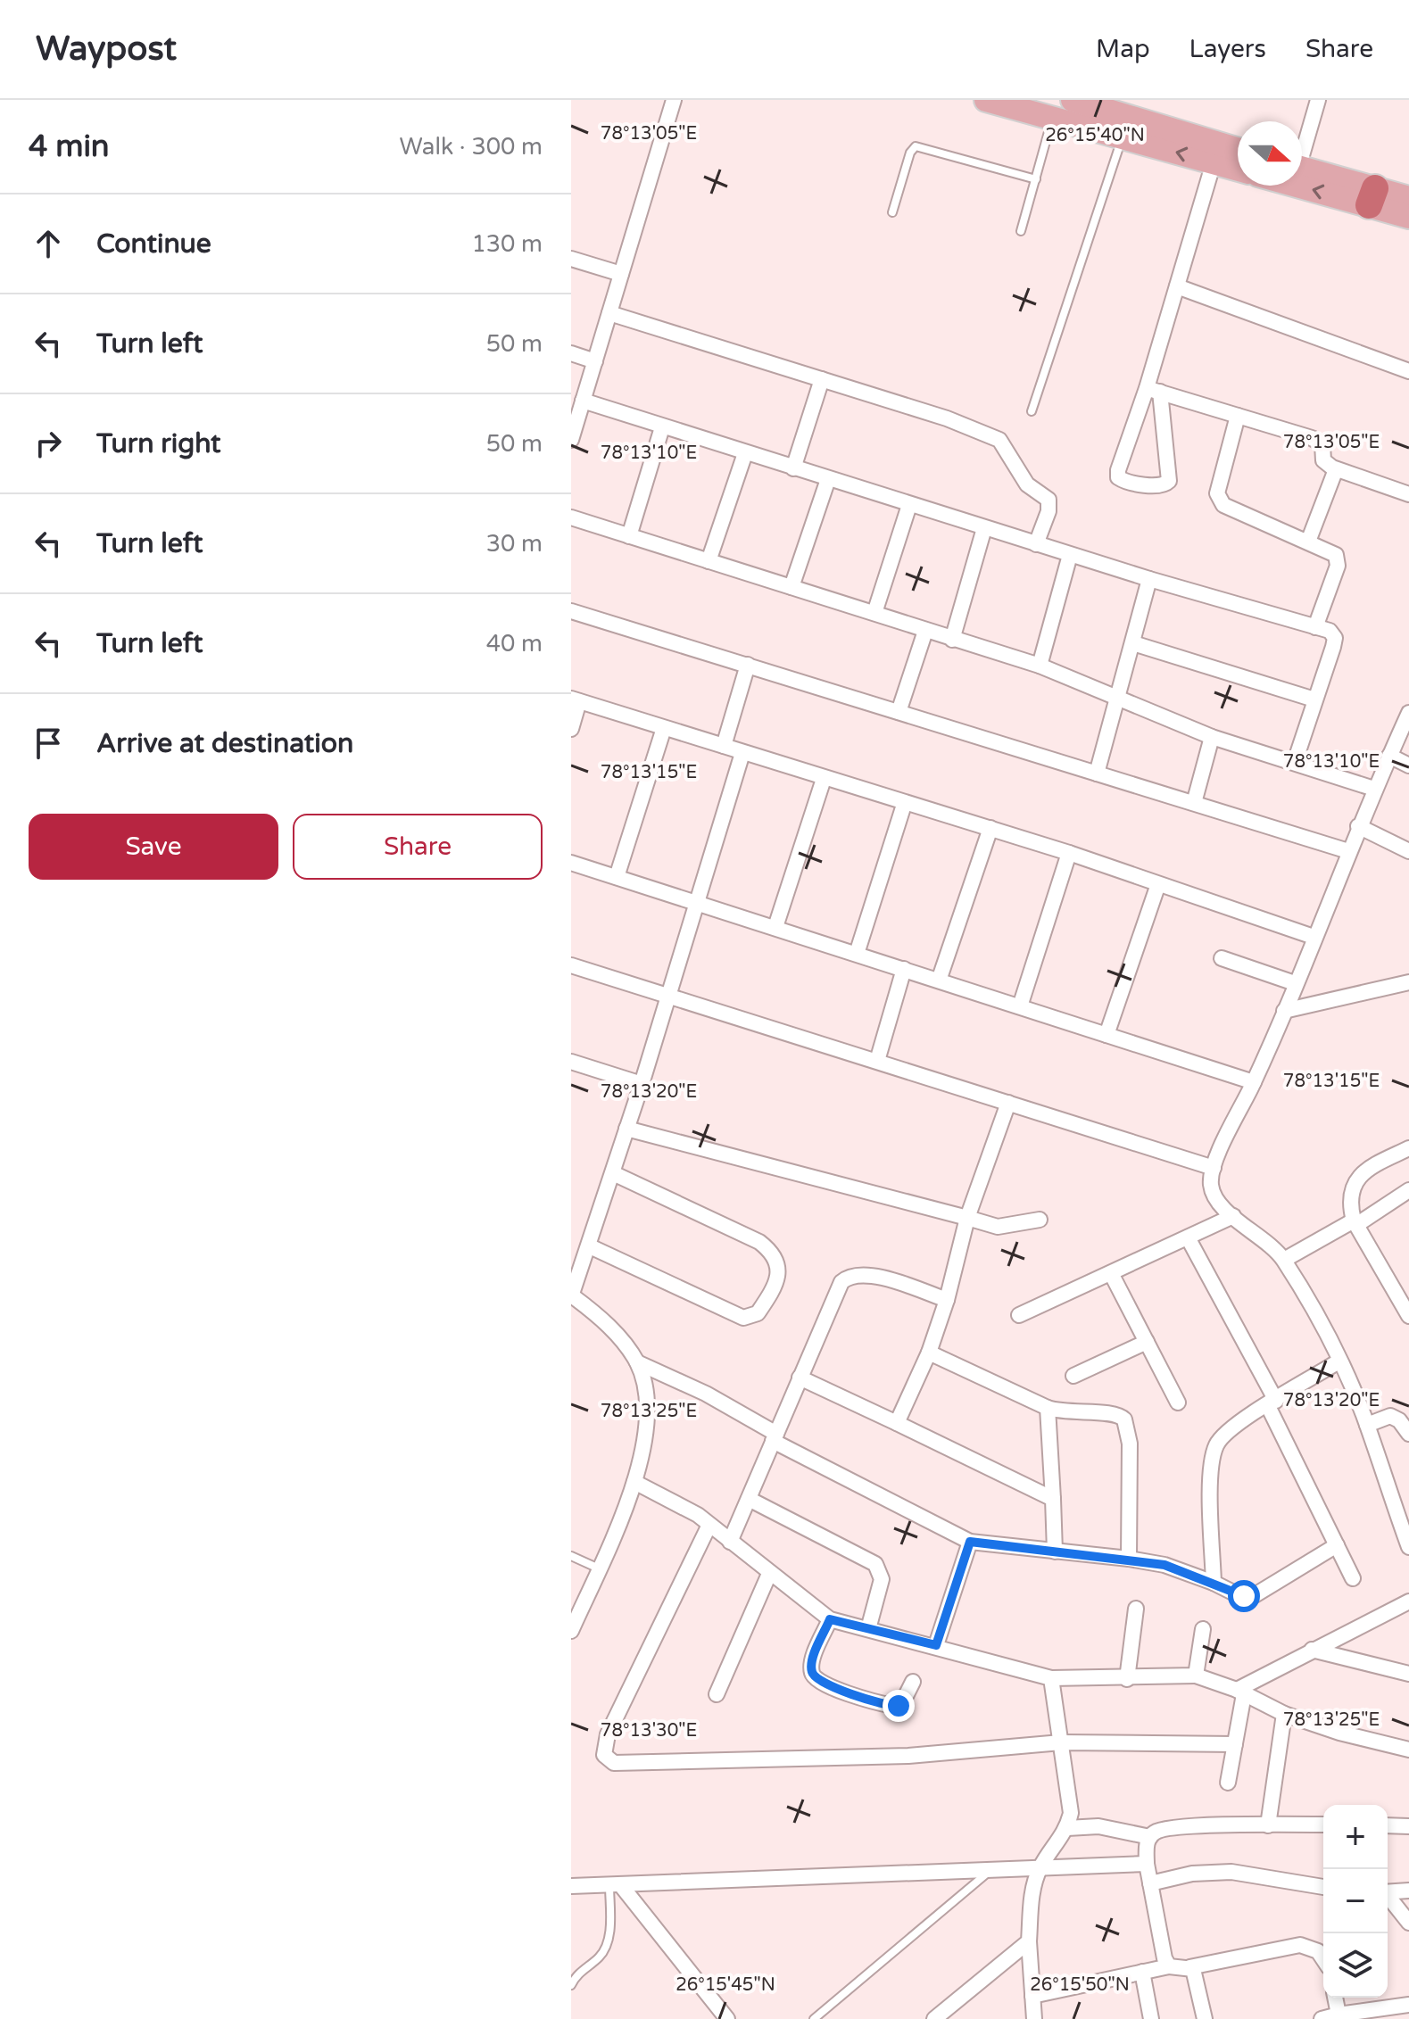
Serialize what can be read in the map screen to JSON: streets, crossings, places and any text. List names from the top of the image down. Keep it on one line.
{"north":"right","page":{"header":"Waypost","nav":["Map","Layers","Share"],"heading":["4 min","Walk · 300 m"],"list":[["Continue","130 m"],["Turn left","50 m"],["Turn right","50 m"],["Turn left","30 m"],["Turn left","40 m"],"Arrive at destination"],"buttons":["Save","Share"],"map_buttons":["+","−"]},"coordinates":["78°13'05\"E","26°15'40\"N","78°13'10\"E","78°13'15\"E","78°13'20\"E","78°13'25\"E","78°13'30\"E","26°15'45\"N","26°15'50\"N"]}
